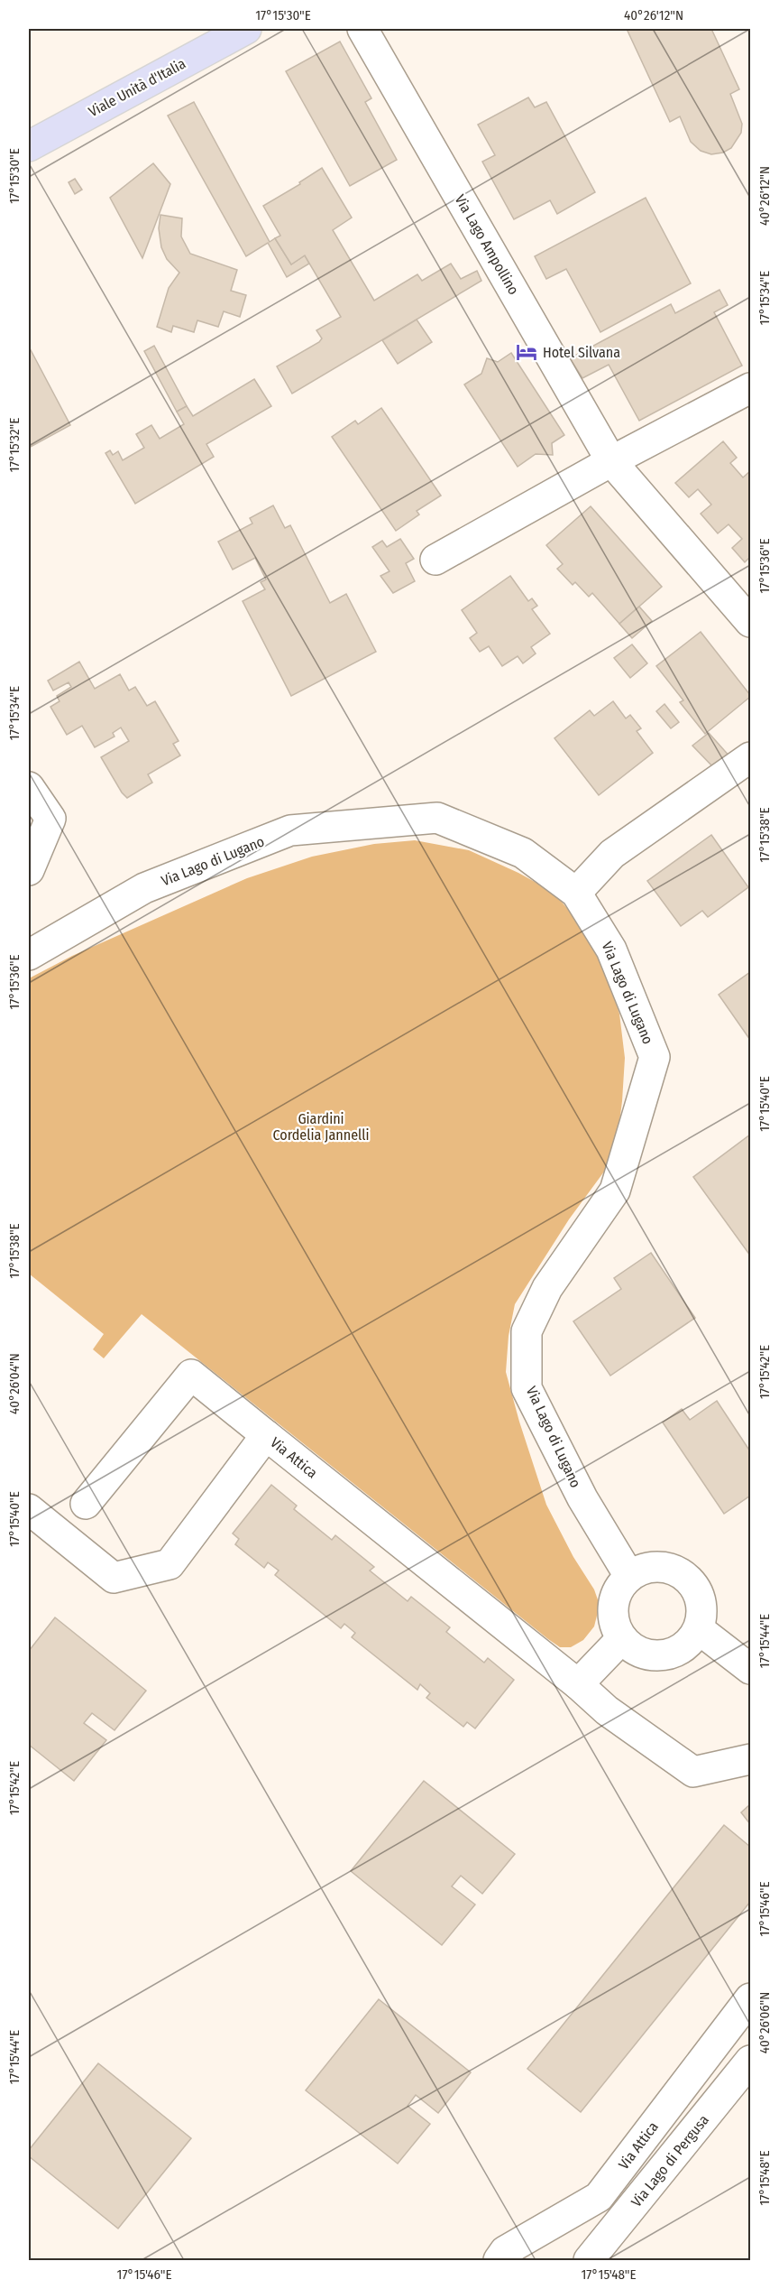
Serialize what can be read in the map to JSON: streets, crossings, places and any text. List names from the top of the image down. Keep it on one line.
{"streets":{"main road":["Viale Unità d'Italia"],"street":["Via Lago Ampollino","Via Lago di Lugano","Via Attica","Via Lago di Pergusa"]},"parks":["Giardini Cordelia Jannelli"],"places":{"hotel":["Hotel Silvana"]},"coordinates":["17°15'30\"E","40°26'12\"N","17°15'34\"E","17°15'32\"E","17°15'36\"E","17°15'38\"E","17°15'40\"E","17°15'42\"E","40°26'04\"N","17°15'44\"E","17°15'46\"E","40°26'06\"N","17°15'48\"E"]}
